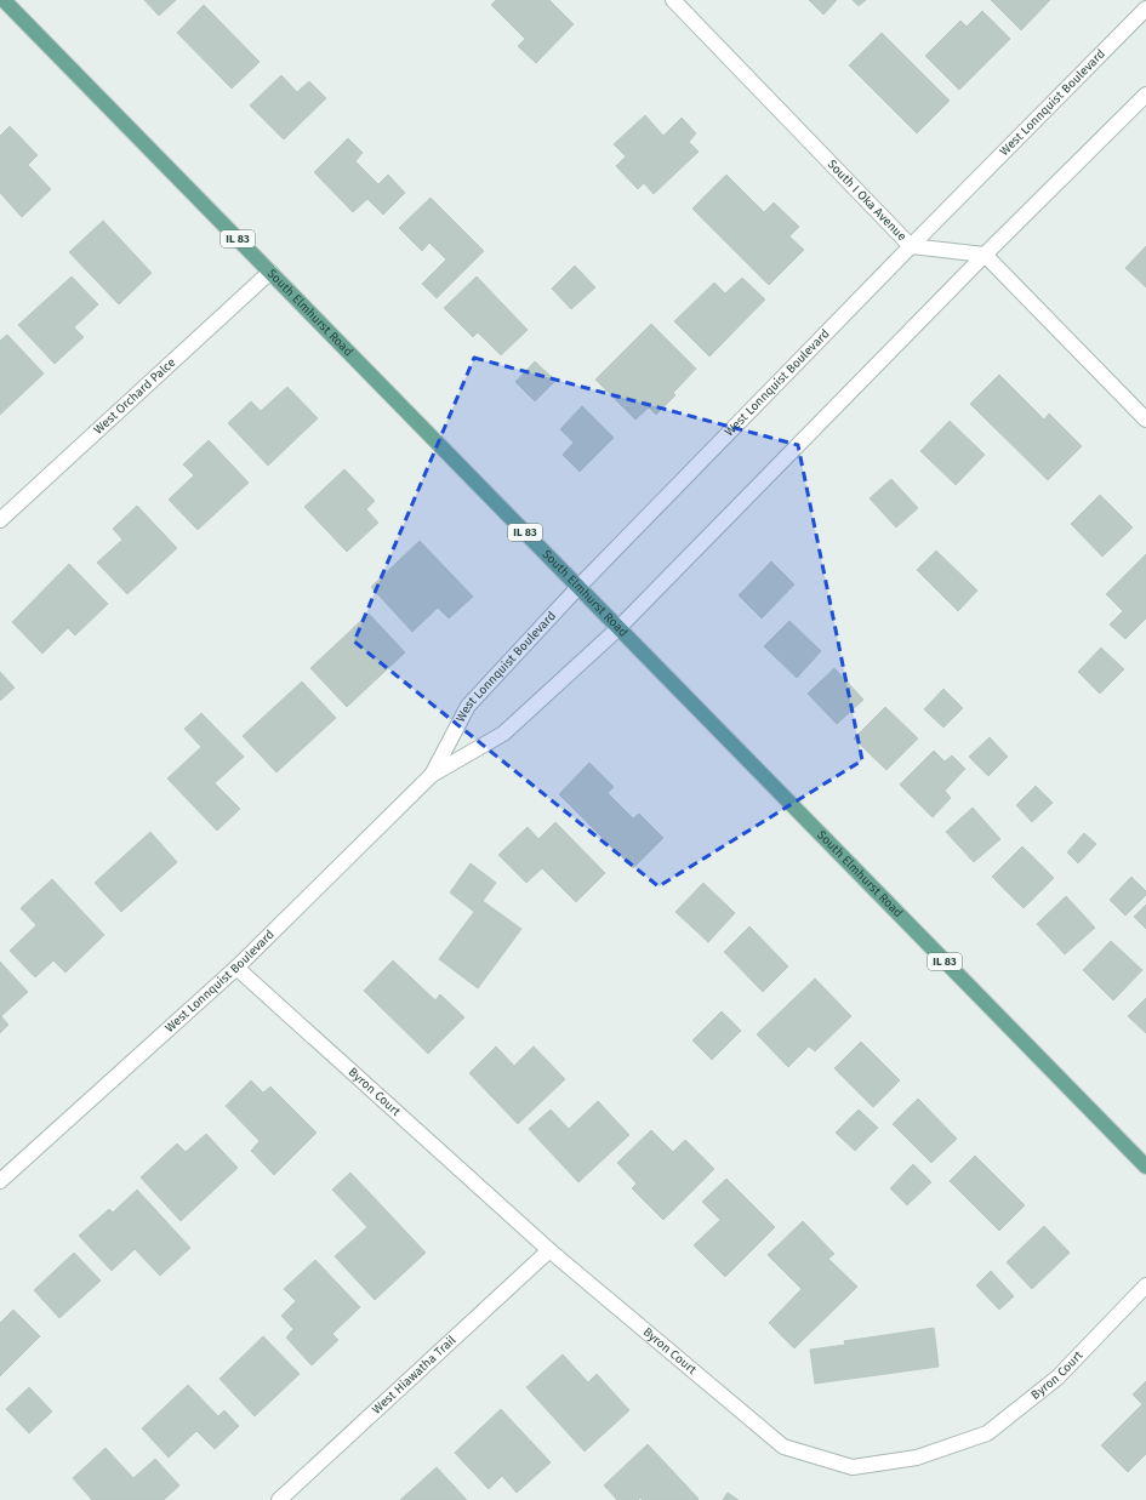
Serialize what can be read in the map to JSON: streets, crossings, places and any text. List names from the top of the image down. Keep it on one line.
{"streets":{"main road":["IL 83","South Elmhurst Road"],"street":["West Lonnquist Boulevard","South I Oka Avenue","West Orchard Palce","Byron Court","West Hiawatha Trail"]},"crossings":[["West Lonnquist Boulevard","South I Oka Avenue"],["West Lonnquist Boulevard","South Elmhurst Road"],["West Lonnquist Boulevard","Byron Court"],["South Elmhurst Road","West Orchard Palce"],["Byron Court","West Hiawatha Trail"]]}
